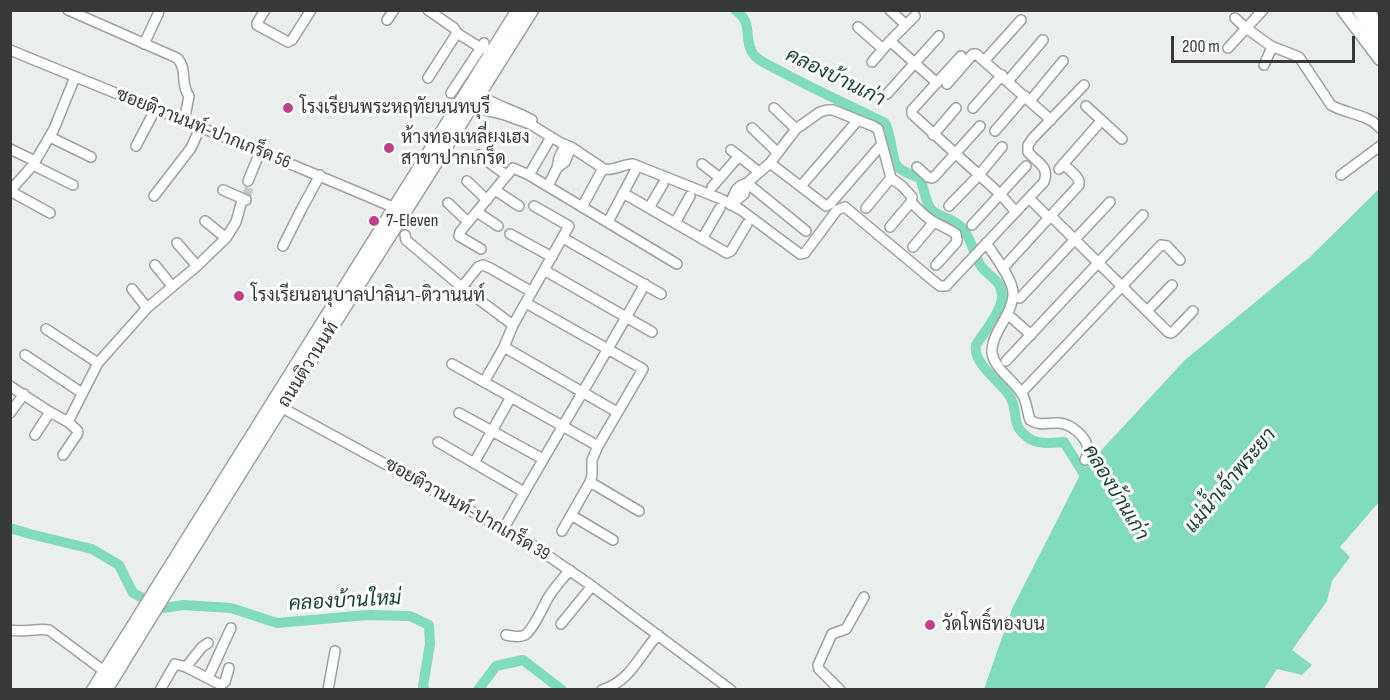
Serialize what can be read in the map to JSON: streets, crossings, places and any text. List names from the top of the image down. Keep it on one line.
{"streets":{"main road":["ถนนติวานนท์"],"street":["ซอยติวานนท์-ปากเกร็ด 56","ซอยติวานนท์-ปากเกร็ด 39"]},"crossings":[["ซอยติวานนท์-ปากเกร็ด 56","ถนนติวานนท์"],["ถนนติวานนท์","ซอยติวานนท์-ปากเกร็ด 39"]],"water":["คลองบ้านเก่า","แม่น้ำเจ้าพระยา","คลองบ้านใหม่"],"places":["โรงเรียนพระหฤทัยนนทบุรี","ห้างทองเหลี่ยงเฮง สาขาปากเกร็ด","7-Eleven","โรงเรียนอนุบาลปาลินา-ติวานนท์","วัดโพธิ์ทองบน"],"scale_bar":"200 m"}
